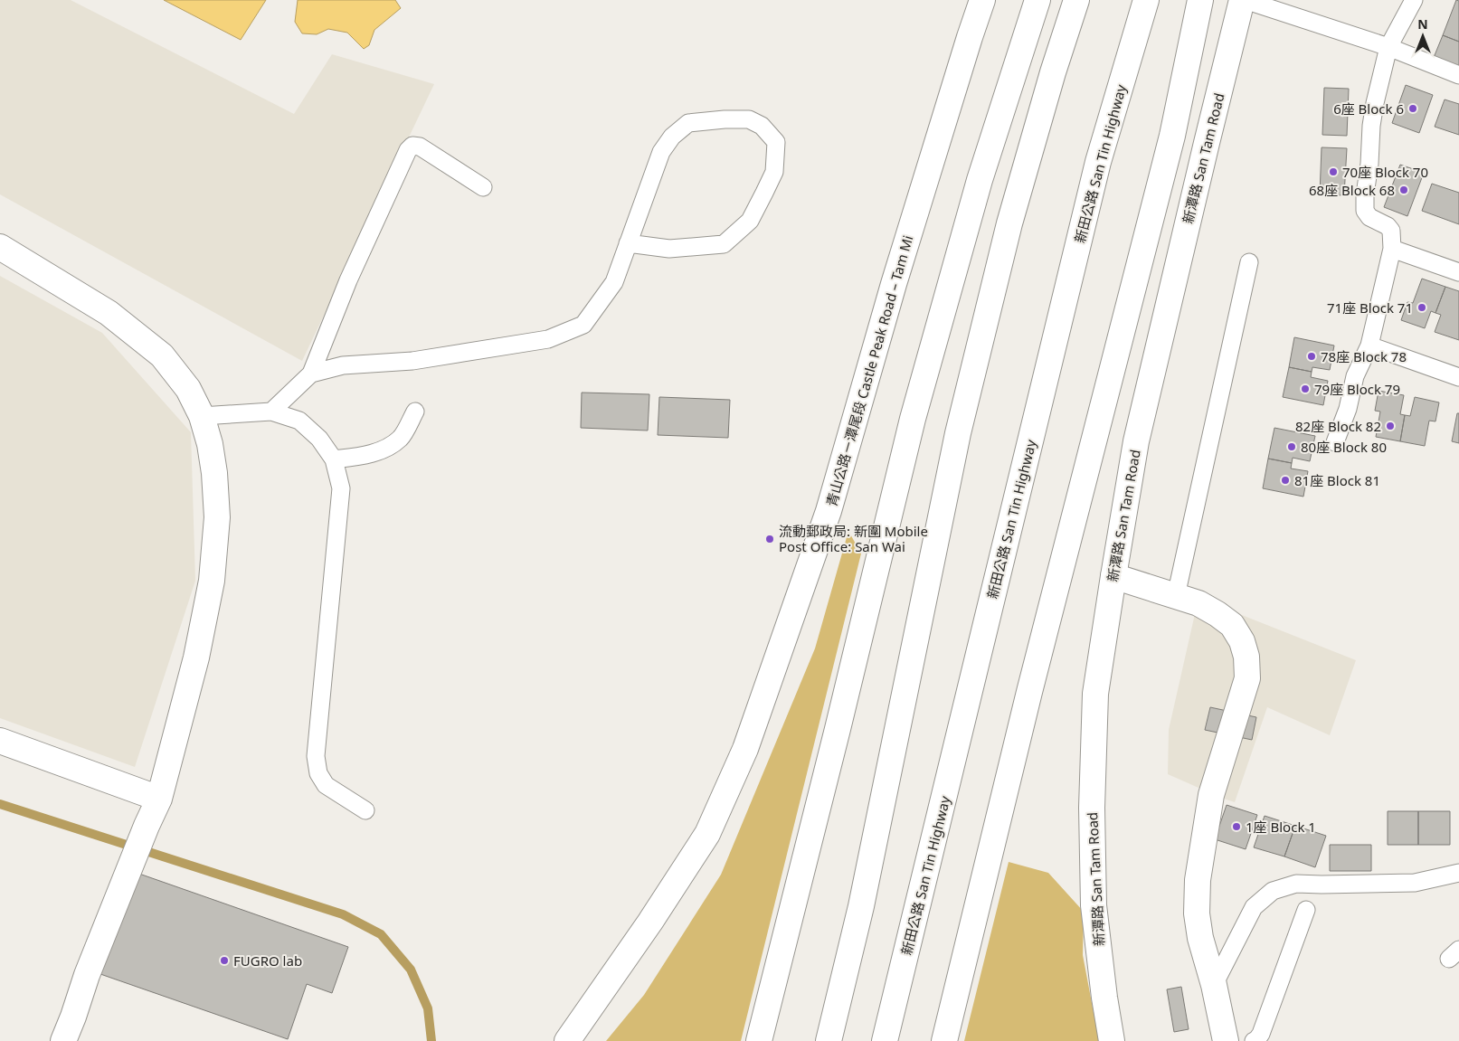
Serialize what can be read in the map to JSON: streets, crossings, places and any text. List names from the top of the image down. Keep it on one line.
{"streets":{"main road":["新潭路 San Tam Road","新田公路 San Tin Highway","青山公路－潭尾段 Castle Peak Road – Tam Mi"]},"places":["6座 Block 6","70座 Block 70","68座 Block 68","71座 Block 71","78座 Block 78","79座 Block 79","82座 Block 82","80座 Block 80","81座 Block 81","流動郵政局: 新圍 Mobile Post Office: San Wai","1座 Block 1","FUGRO lab"],"north":"top"}
